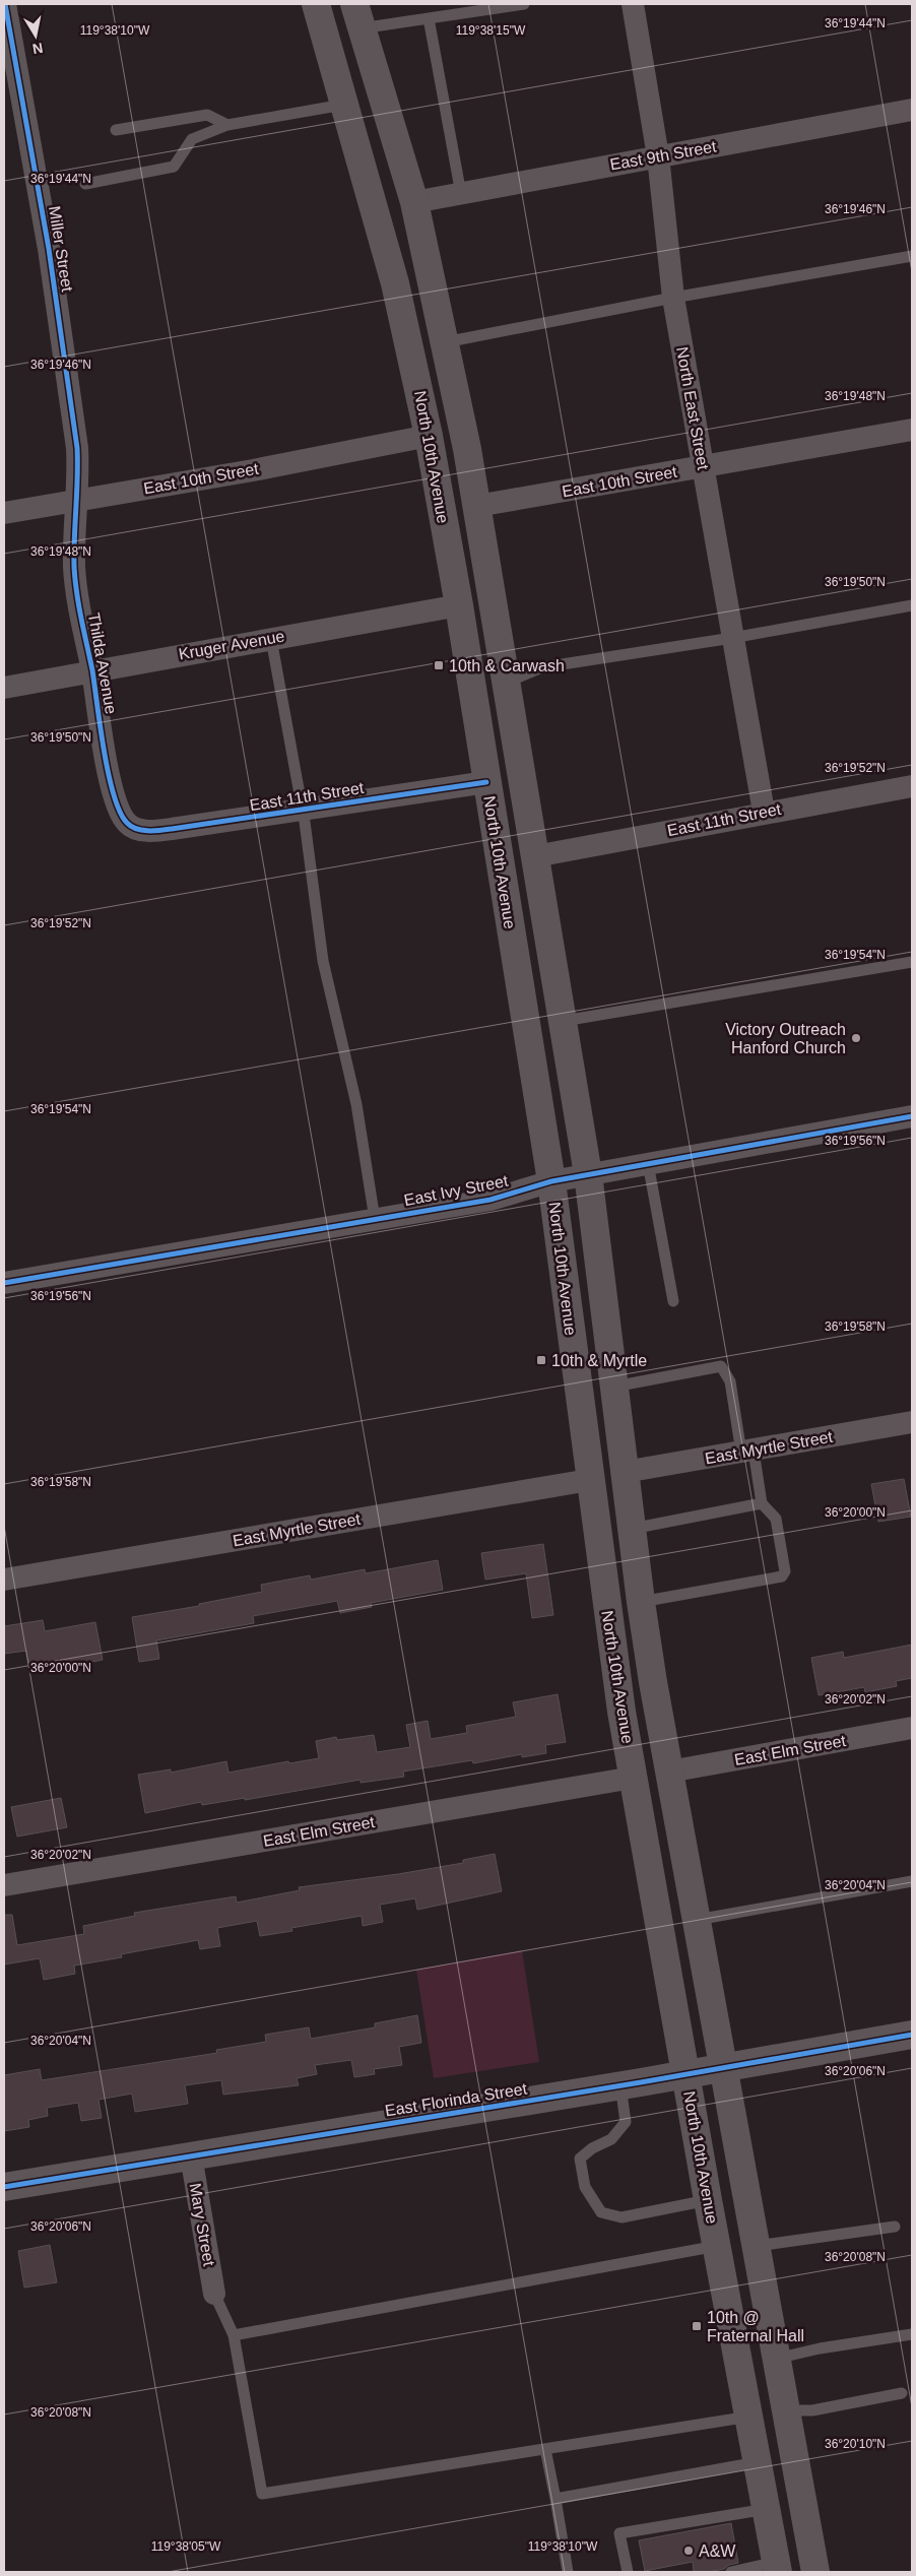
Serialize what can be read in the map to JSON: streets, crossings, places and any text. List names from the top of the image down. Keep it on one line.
{"streets":{"main road":["North 10th Avenue","East Florinda Street"],"street":["East 9th Street","Miller Street","North East Street","East 10th Street","Kruger Avenue","Thilda Avenue","East 11th Street","East Ivy Street","East Myrtle Street","East Elm Street","Mary Street"]},"crossings":[["East 9th Street","North East Street"],["East 9th Street","North 10th Avenue"],["Miller Street","East 10th Street"],["Miller Street","Thilda Avenue"],["North East Street","East 10th Street"],["North East Street","East 11th Street"],["North 10th Avenue","East 10th Street"],["North 10th Avenue","Kruger Avenue"],["North 10th Avenue","East 11th Street"],["North 10th Avenue","East Ivy Street"],["North 10th Avenue","East Myrtle Street"],["North 10th Avenue","East Elm Street"],["North 10th Avenue","East Florinda Street"],["East 10th Street","Thilda Avenue"],["Kruger Avenue","Thilda Avenue"],["Thilda Avenue","East 11th Street"],["East Florinda Street","Mary Street"]],"places":{"transit":["10th & Carwash","10th & Myrtle","10th @ Fraternal Hall"],"other":["Victory Outreach Hanford Church","A&W"]},"north":"bottom","coordinates":["36°19'44\"N","119°38'10\"W","119°38'15\"W","36°19'46\"N","36°19'48\"N","36°19'50\"N","36°19'52\"N","36°19'54\"N","36°19'56\"N","36°19'58\"N","36°20'00\"N","36°20'02\"N","36°20'04\"N","36°20'06\"N","36°20'08\"N","36°20'10\"N","119°38'05\"W"]}
